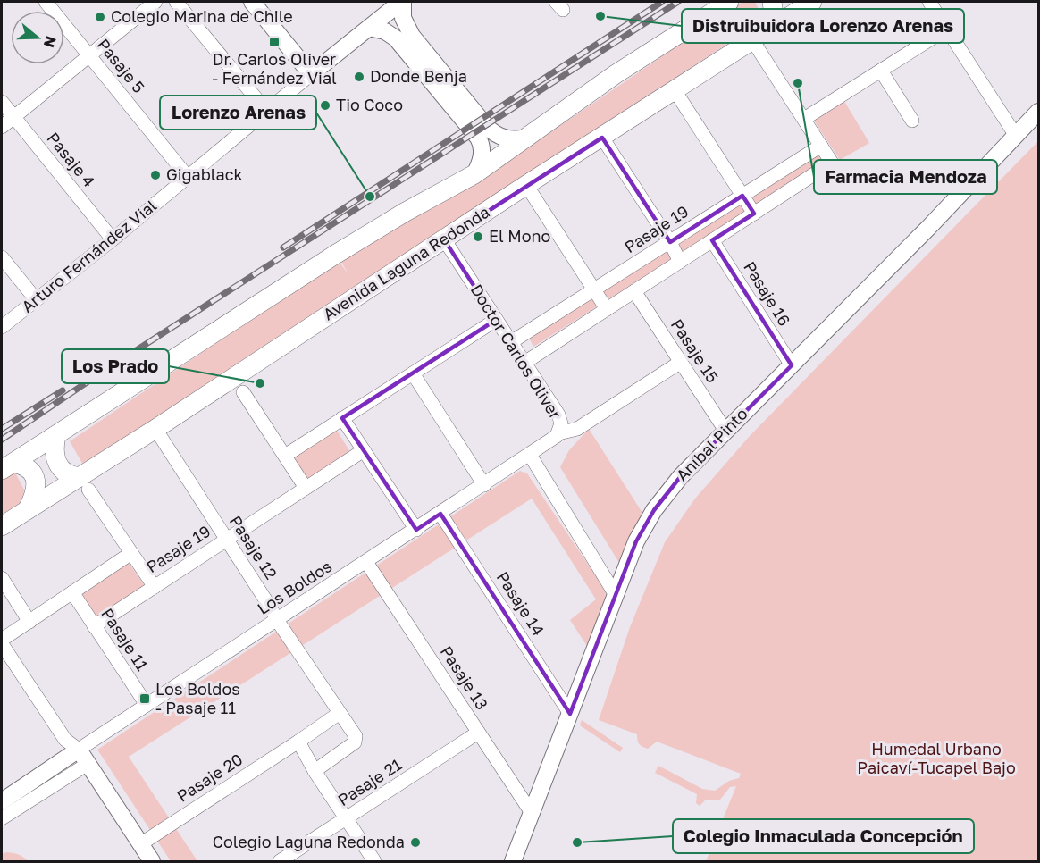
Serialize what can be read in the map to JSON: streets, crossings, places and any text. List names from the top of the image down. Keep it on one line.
{"streets":{"main road":["Avenida Laguna Redonda"],"street":["Pasaje 5","Pasaje 4","Pasaje 19","Arturo Fernández Vial","Pasaje 16","Pasaje 15","Doctor Carlos Oliver","Aníbal Pinto","Pasaje 12","Los Boldos","Pasaje 14","Pasaje 11","Pasaje 13","Pasaje 20","Pasaje 21"]},"crossings":[["Pasaje 5","Arturo Fernández Vial"],["Pasaje 4","Arturo Fernández Vial"],["Pasaje 19","Doctor Carlos Oliver"],["Pasaje 19","Pasaje 12"],["Pasaje 19","Pasaje 11"],["Avenida Laguna Redonda","Doctor Carlos Oliver"],["Avenida Laguna Redonda","Pasaje 12"],["Pasaje 16","Aníbal Pinto"],["Pasaje 15","Aníbal Pinto"],["Doctor Carlos Oliver","Los Boldos"],["Aníbal Pinto","Pasaje 14"],["Aníbal Pinto","Pasaje 13"],["Pasaje 12","Los Boldos"],["Los Boldos","Pasaje 14"],["Los Boldos","Pasaje 11"],["Los Boldos","Pasaje 13"],["Pasaje 13","Pasaje 21"]],"parks":["Humedal Urbano Paicaví-Tucapel Bajo"],"places":{"other":["Distruibuidora Lorenzo Arenas","Colegio Marina de Chile","Donde Benja","Farmacia Mendoza","Tio Coco","Gigablack","Lorenzo Arenas","El Mono","Los Prado","Colegio Laguna Redonda","Colegio Inmaculada Concepción"],"transit":["Dr. Carlos Oliver - Fernández Vial","Los Boldos - Pasaje 11"]},"north":"right"}
